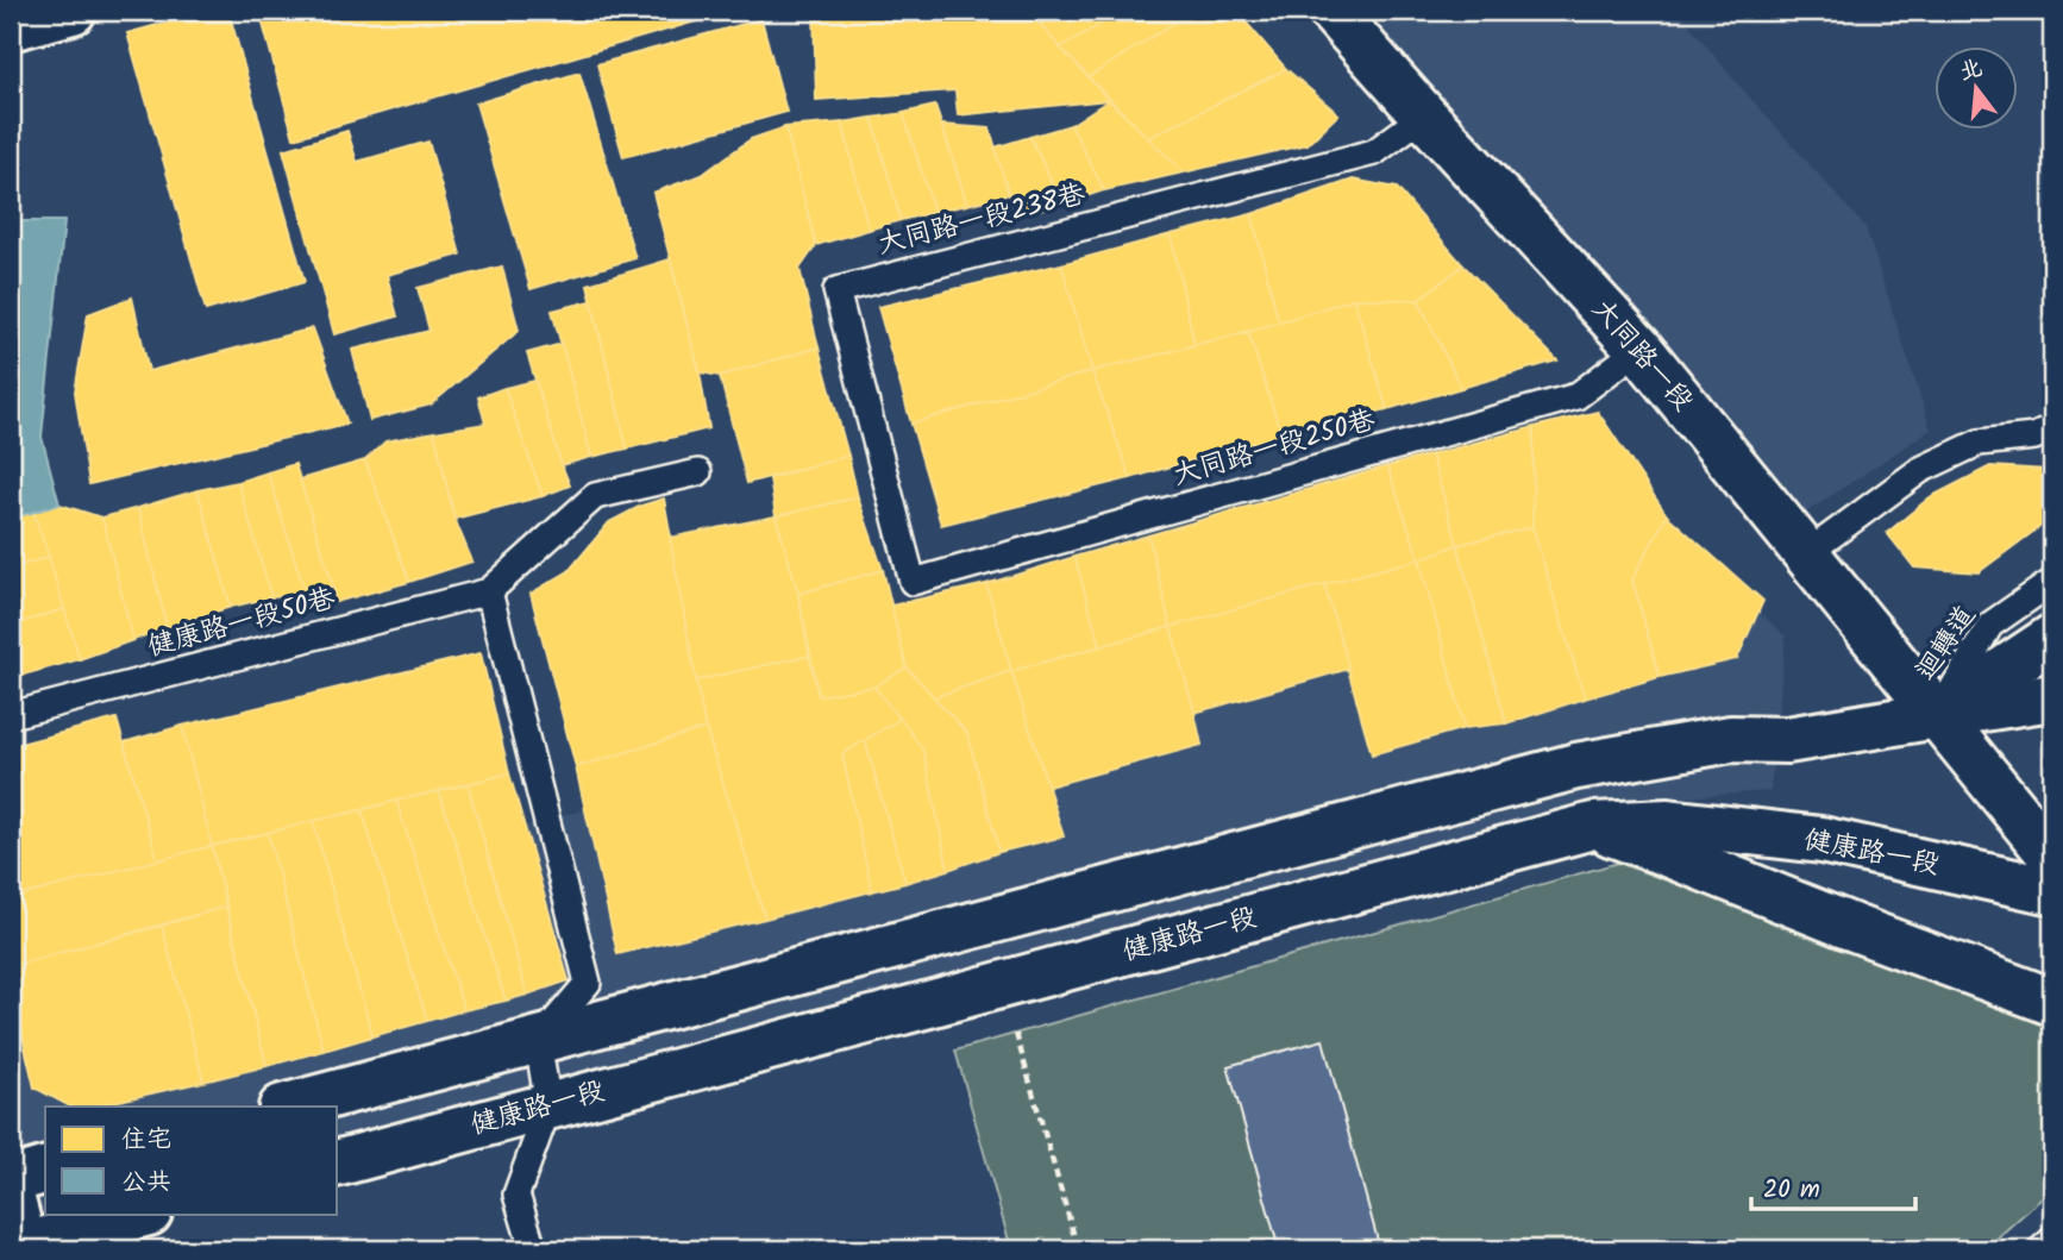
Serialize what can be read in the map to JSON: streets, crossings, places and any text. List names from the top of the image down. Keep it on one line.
{"streets":{"street":["大同路一段","健康路一段"],"lane":["大同路一段238巷","大同路一段250巷","健康路一段50巷","迴轉道"]},"crossings":[["大同路一段238巷","大同路一段"],["大同路一段238巷","大同路一段250巷"],["大同路一段","大同路一段250巷"],["大同路一段","迴轉道"]],"legend":["住宅","公共"],"scale_bar":"20 m","north":"top"}
